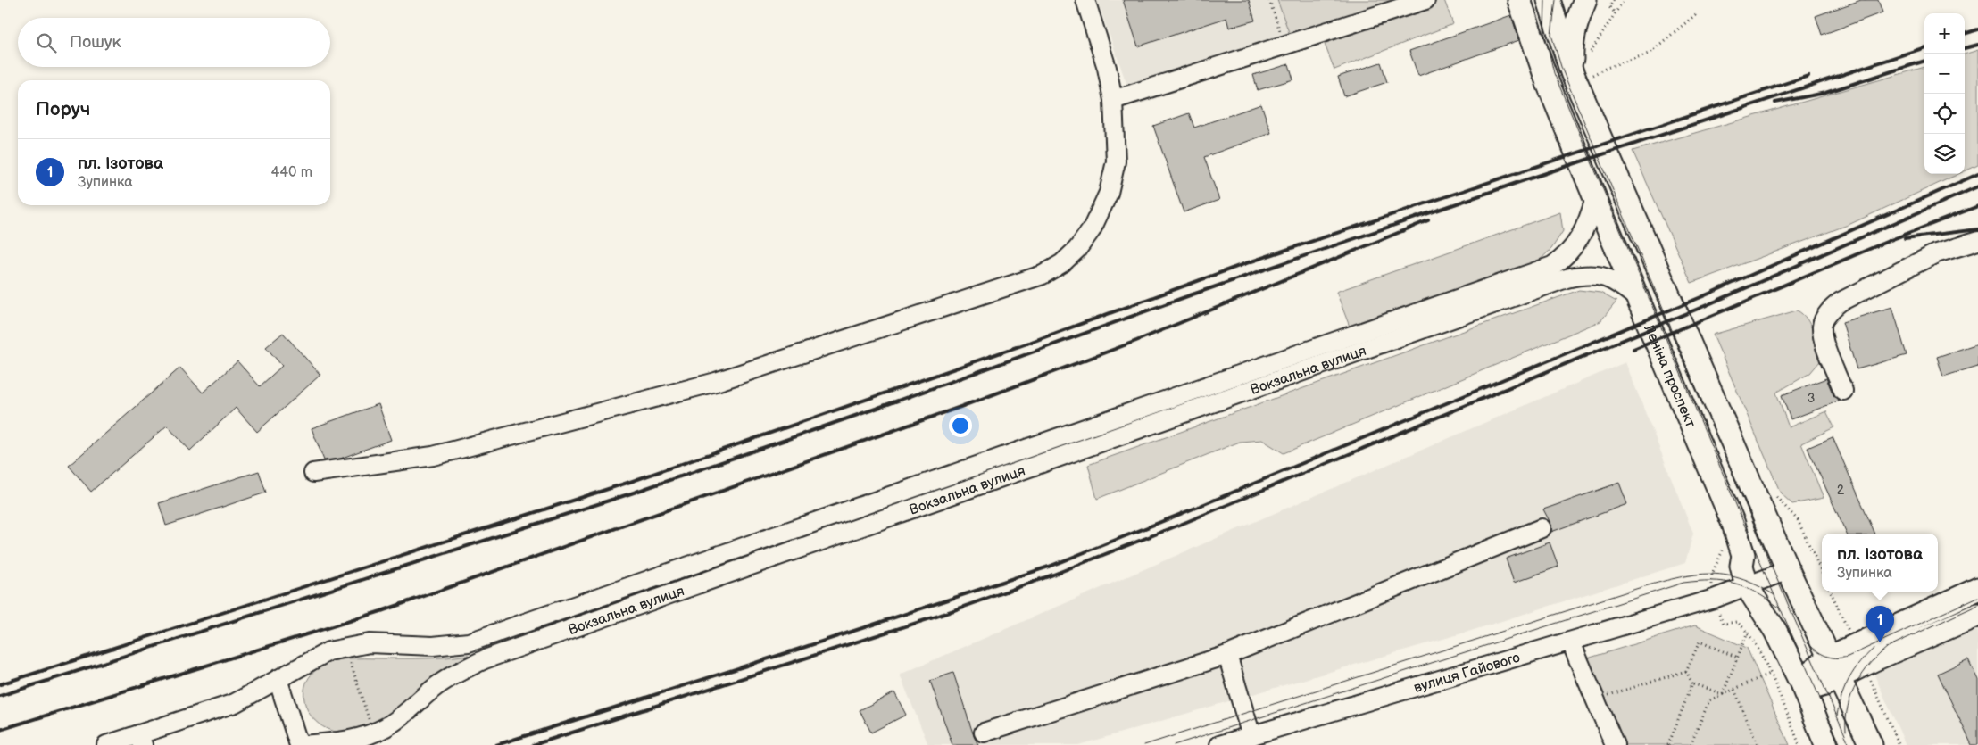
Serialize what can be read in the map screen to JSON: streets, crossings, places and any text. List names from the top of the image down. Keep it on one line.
{"streets":{"main road":["Леніна проспект"],"street":["Вокзальна вулиця","вулиця Гайового"]},"crossings":[["Вокзальна вулиця","Леніна проспект"],["Леніна проспект","вулиця Гайового"]],"house_numbers":["3","2"],"page":{"map_buttons":["+","−"],"search":"Пошук","heading":"Поруч","list":[{"mark":"1","name":"пл. Ізотова","note":"Зупинка","value":"440 m"}],"popup":["пл. Ізотова","Зупинка"],"pins":"1"}}
